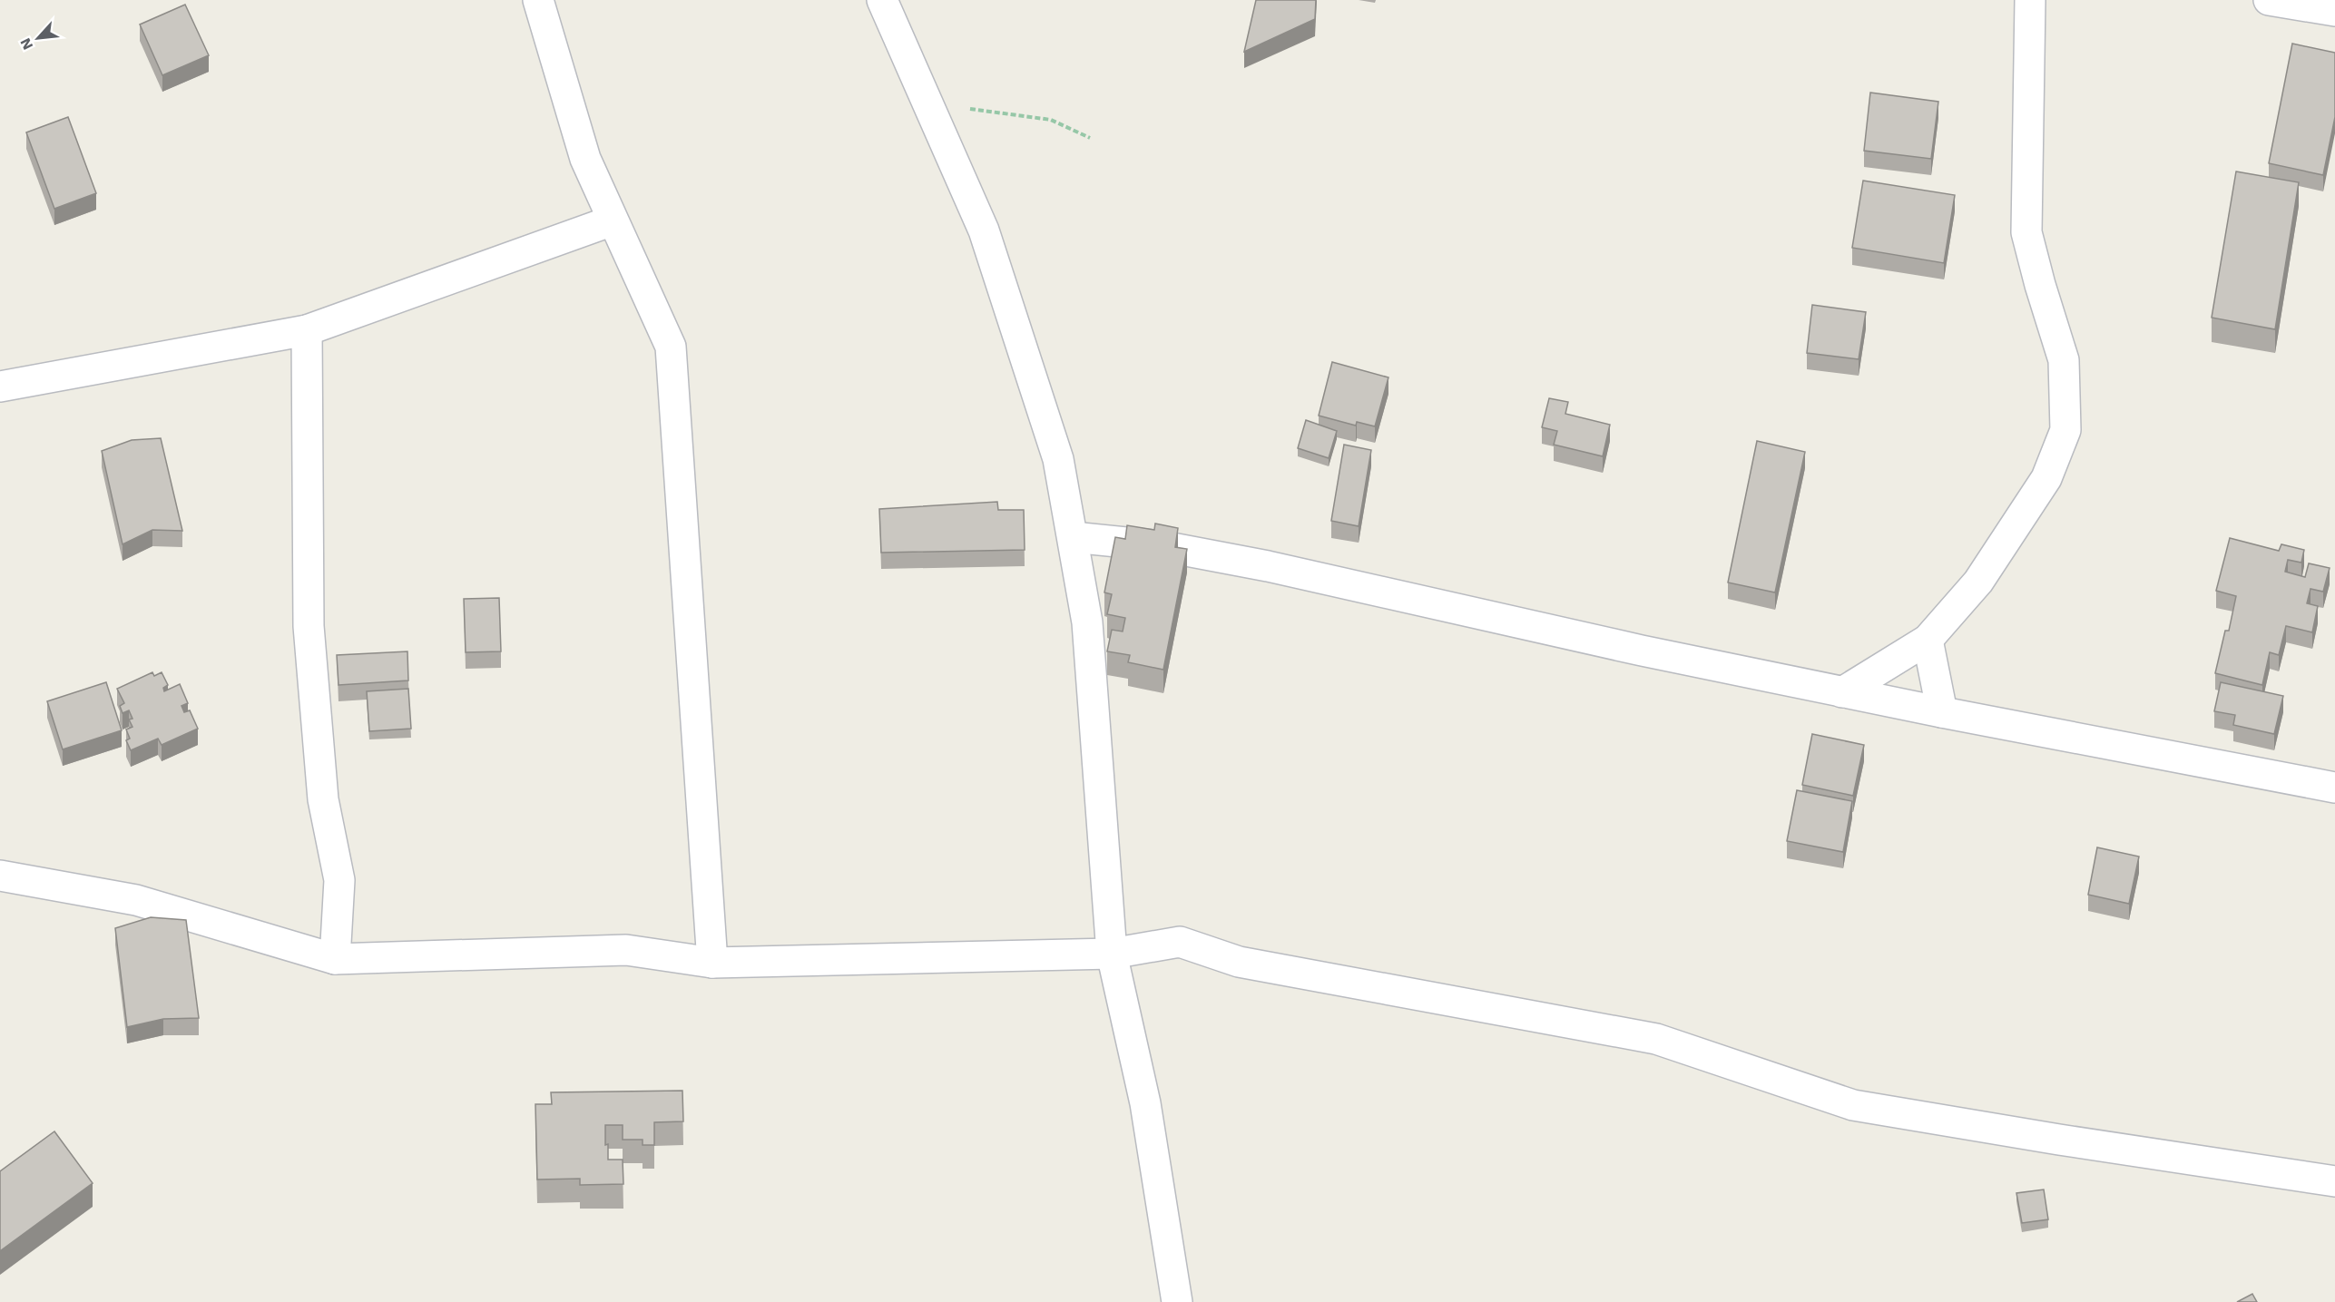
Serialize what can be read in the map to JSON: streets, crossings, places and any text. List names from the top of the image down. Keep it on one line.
{"north":"bottom left"}
